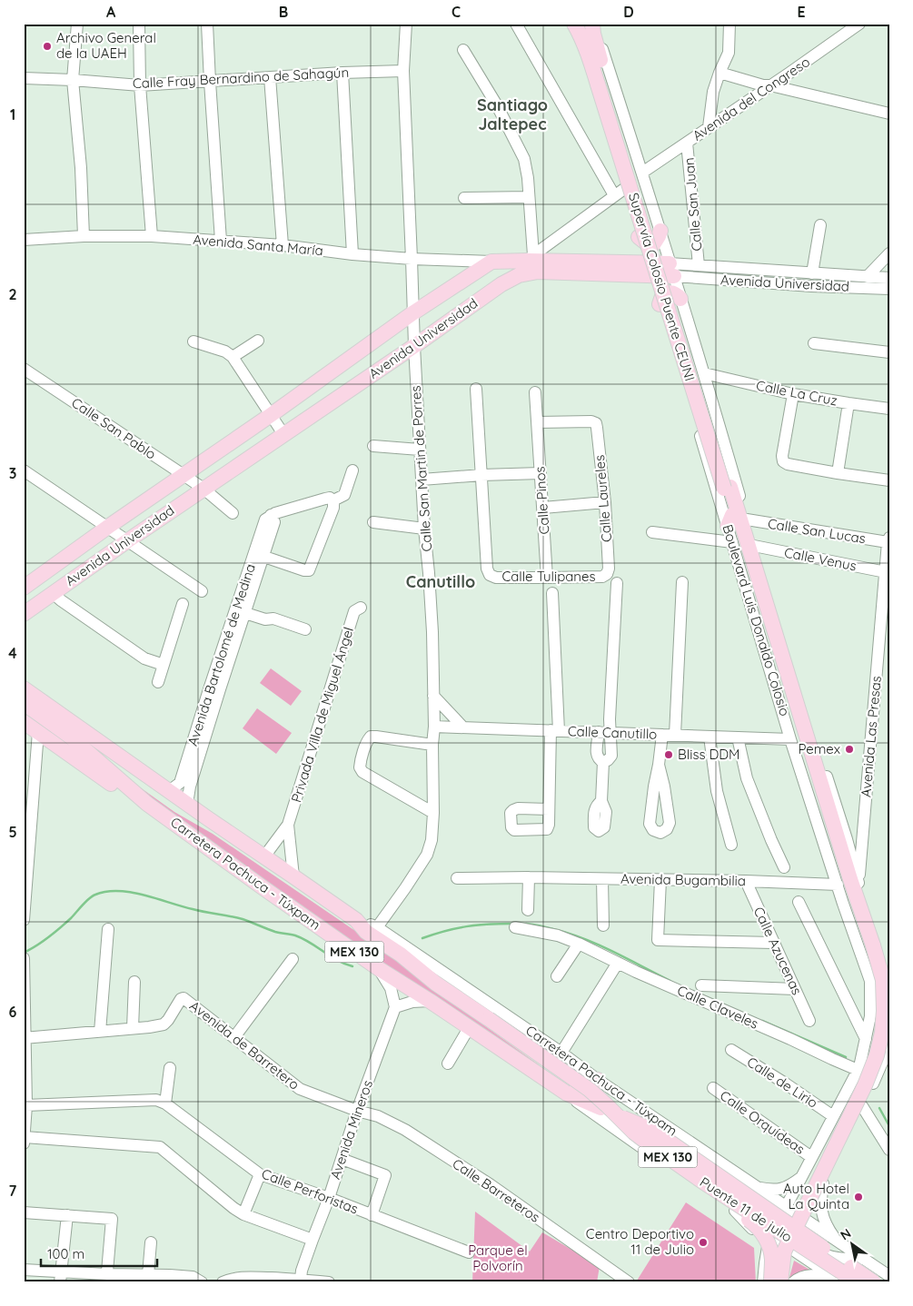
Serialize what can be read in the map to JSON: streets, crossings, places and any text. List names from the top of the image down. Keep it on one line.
{"streets":{"main road":["Avenida Universidad","Supervía Colosio Puente CEUNI","Carretera Pachuca - Túxpam","MEX 130","Puente 11 de julio"],"street":["Calle Fray Bernardino de Sahagún","Avenida del Congreso","Calle San Juan","Avenida Santa María","Calle La Cruz","Calle San Pablo","Calle San Martin de Porres","Calle Laureles","Calle Pinos","Calle San Lucas","Calle Venus","Calle Tulipanes","Boulevard Luis Donaldo Colosio","Avenida Bartolomé de Medina","Privada Villa de Miguel Ángel","Calle Canutillo","Avenida Las Presas","Avenida Bugambilia","Calle Azucenas","Calle Claveles","Avenida de Barretero","Calle de Lirio","Calle Orquídeas","Avenida Mineros","Calle Barreteros","Calle Perforistas"]},"crossings":[["Calle Fray Bernardino de Sahagún","Calle San Martin de Porres"],["Avenida del Congreso","Calle San Juan"],["Avenida del Congreso","Boulevard Luis Donaldo Colosio"],["Calle San Juan","Avenida Universidad"],["Avenida Santa María","Avenida Universidad"],["Avenida Santa María","Calle San Martin de Porres"],["Avenida Universidad","Calle San Pablo"],["Avenida Universidad","Calle San Martin de Porres"],["Avenida Universidad","Boulevard Luis Donaldo Colosio"],["Supervía Colosio Puente CEUNI","Calle San Lucas"],["Supervía Colosio Puente CEUNI","Boulevard Luis Donaldo Colosio"],["Calle La Cruz","Boulevard Luis Donaldo Colosio"],["Calle San Martin de Porres","Calle Canutillo"],["Calle San Martin de Porres","Carretera Pachuca - Túxpam"],["Calle Laureles","Calle Pinos"],["Calle Laureles","Calle Tulipanes"],["Calle Pinos","Calle Tulipanes"],["Calle San Lucas","Boulevard Luis Donaldo Colosio"],["Calle San Lucas","Avenida Las Presas"],["Calle Venus","Boulevard Luis Donaldo Colosio"],["Calle Venus","Avenida Las Presas"],["Boulevard Luis Donaldo Colosio","Calle Canutillo"],["Boulevard Luis Donaldo Colosio","Avenida Las Presas"],["Boulevard Luis Donaldo Colosio","Carretera Pachuca - Túxpam"],["Boulevard Luis Donaldo Colosio","Avenida Bugambilia"],["Boulevard Luis Donaldo Colosio","Calle Claveles"],["Boulevard Luis Donaldo Colosio","Calle de Lirio"],["Boulevard Luis Donaldo Colosio","Calle Orquídeas"],["Avenida Bartolomé de Medina","Carretera Pachuca - Túxpam"],["Privada Villa de Miguel Ángel","Carretera Pachuca - Túxpam"],["Carretera Pachuca - Túxpam","Puente 11 de julio"],["Avenida Bugambilia","Calle Azucenas"],["Avenida de Barretero","Avenida Mineros"],["Avenida de Barretero","Calle Barreteros"],["Avenida Mineros","Calle Barreteros"],["Avenida Mineros","Calle Perforistas"]],"districts":["Santiago Jaltepec","Canutillo"],"parks":["Parque el Polvorín"],"places":["Archivo General de la UAEH","Pemex","Bliss DDM","Auto Hotel La Quinta","Centro Deportivo 11 de Julio"],"scale_bar":"100 m","north":"top left","grid":{"columns":["A","B","C","D","E"],"rows":["1","2","3","4","5","6","7"]}}
